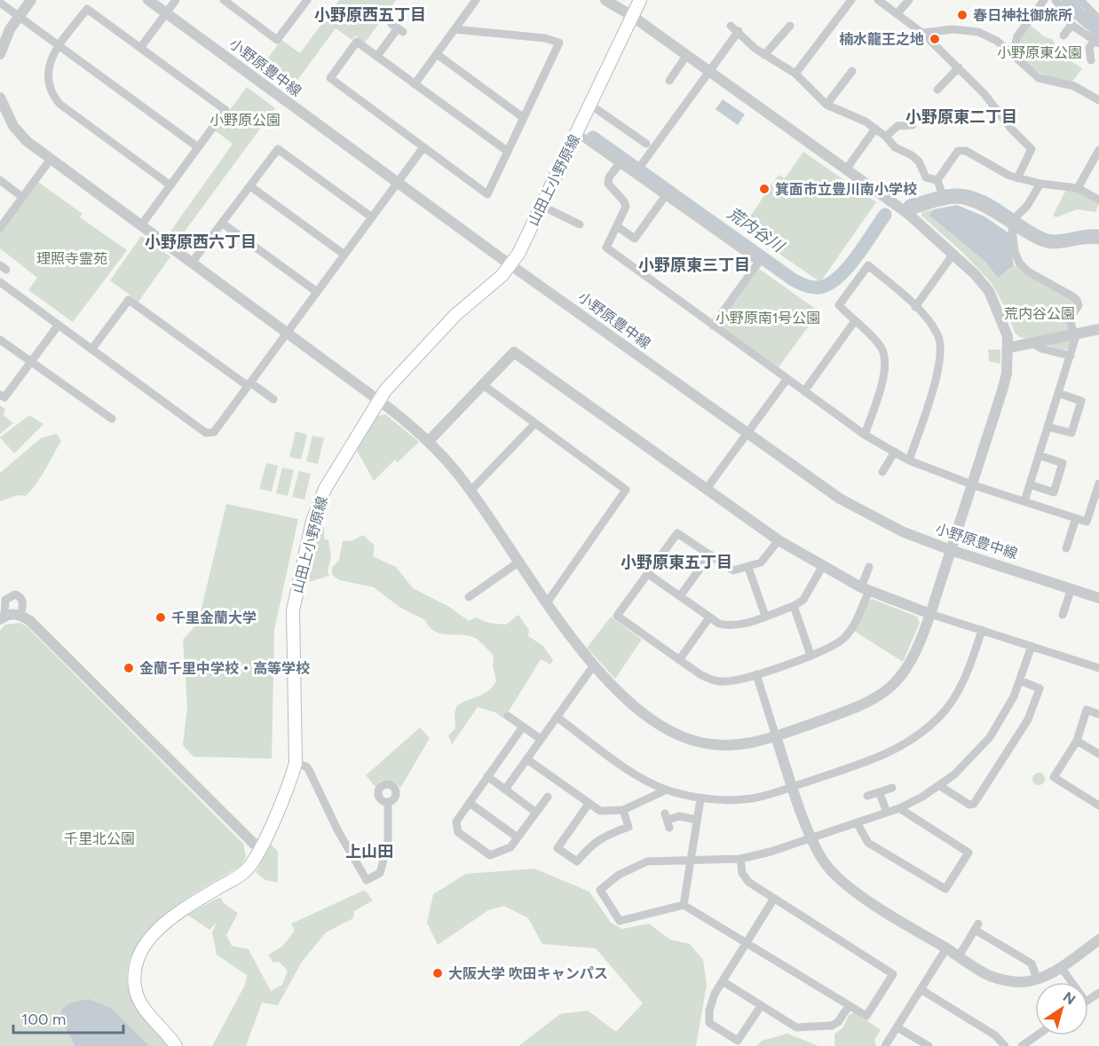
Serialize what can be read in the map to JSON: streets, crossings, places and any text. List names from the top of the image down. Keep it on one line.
{"streets":{"main road":["山田上小野原線"],"street":["小野原豊中線"]},"crossings":[["小野原豊中線","山田上小野原線"]],"districts":["小野原西五丁目","小野原東二丁目","小野原西六丁目","小野原東三丁目","小野原東五丁目","上山田"],"water":["荒内谷川"],"parks":["小野原東公園","小野原公園","理照寺霊苑","荒内谷公園","小野原南1号公園","千里北公園"],"places":["春日神社御旅所","楠水龍王之地","箕面市立豊川南小学校","千里金蘭大学","金蘭千里中学校・高等学校","大阪大学 吹田キャンパス"],"scale_bar":"100 m","north":"top right"}
